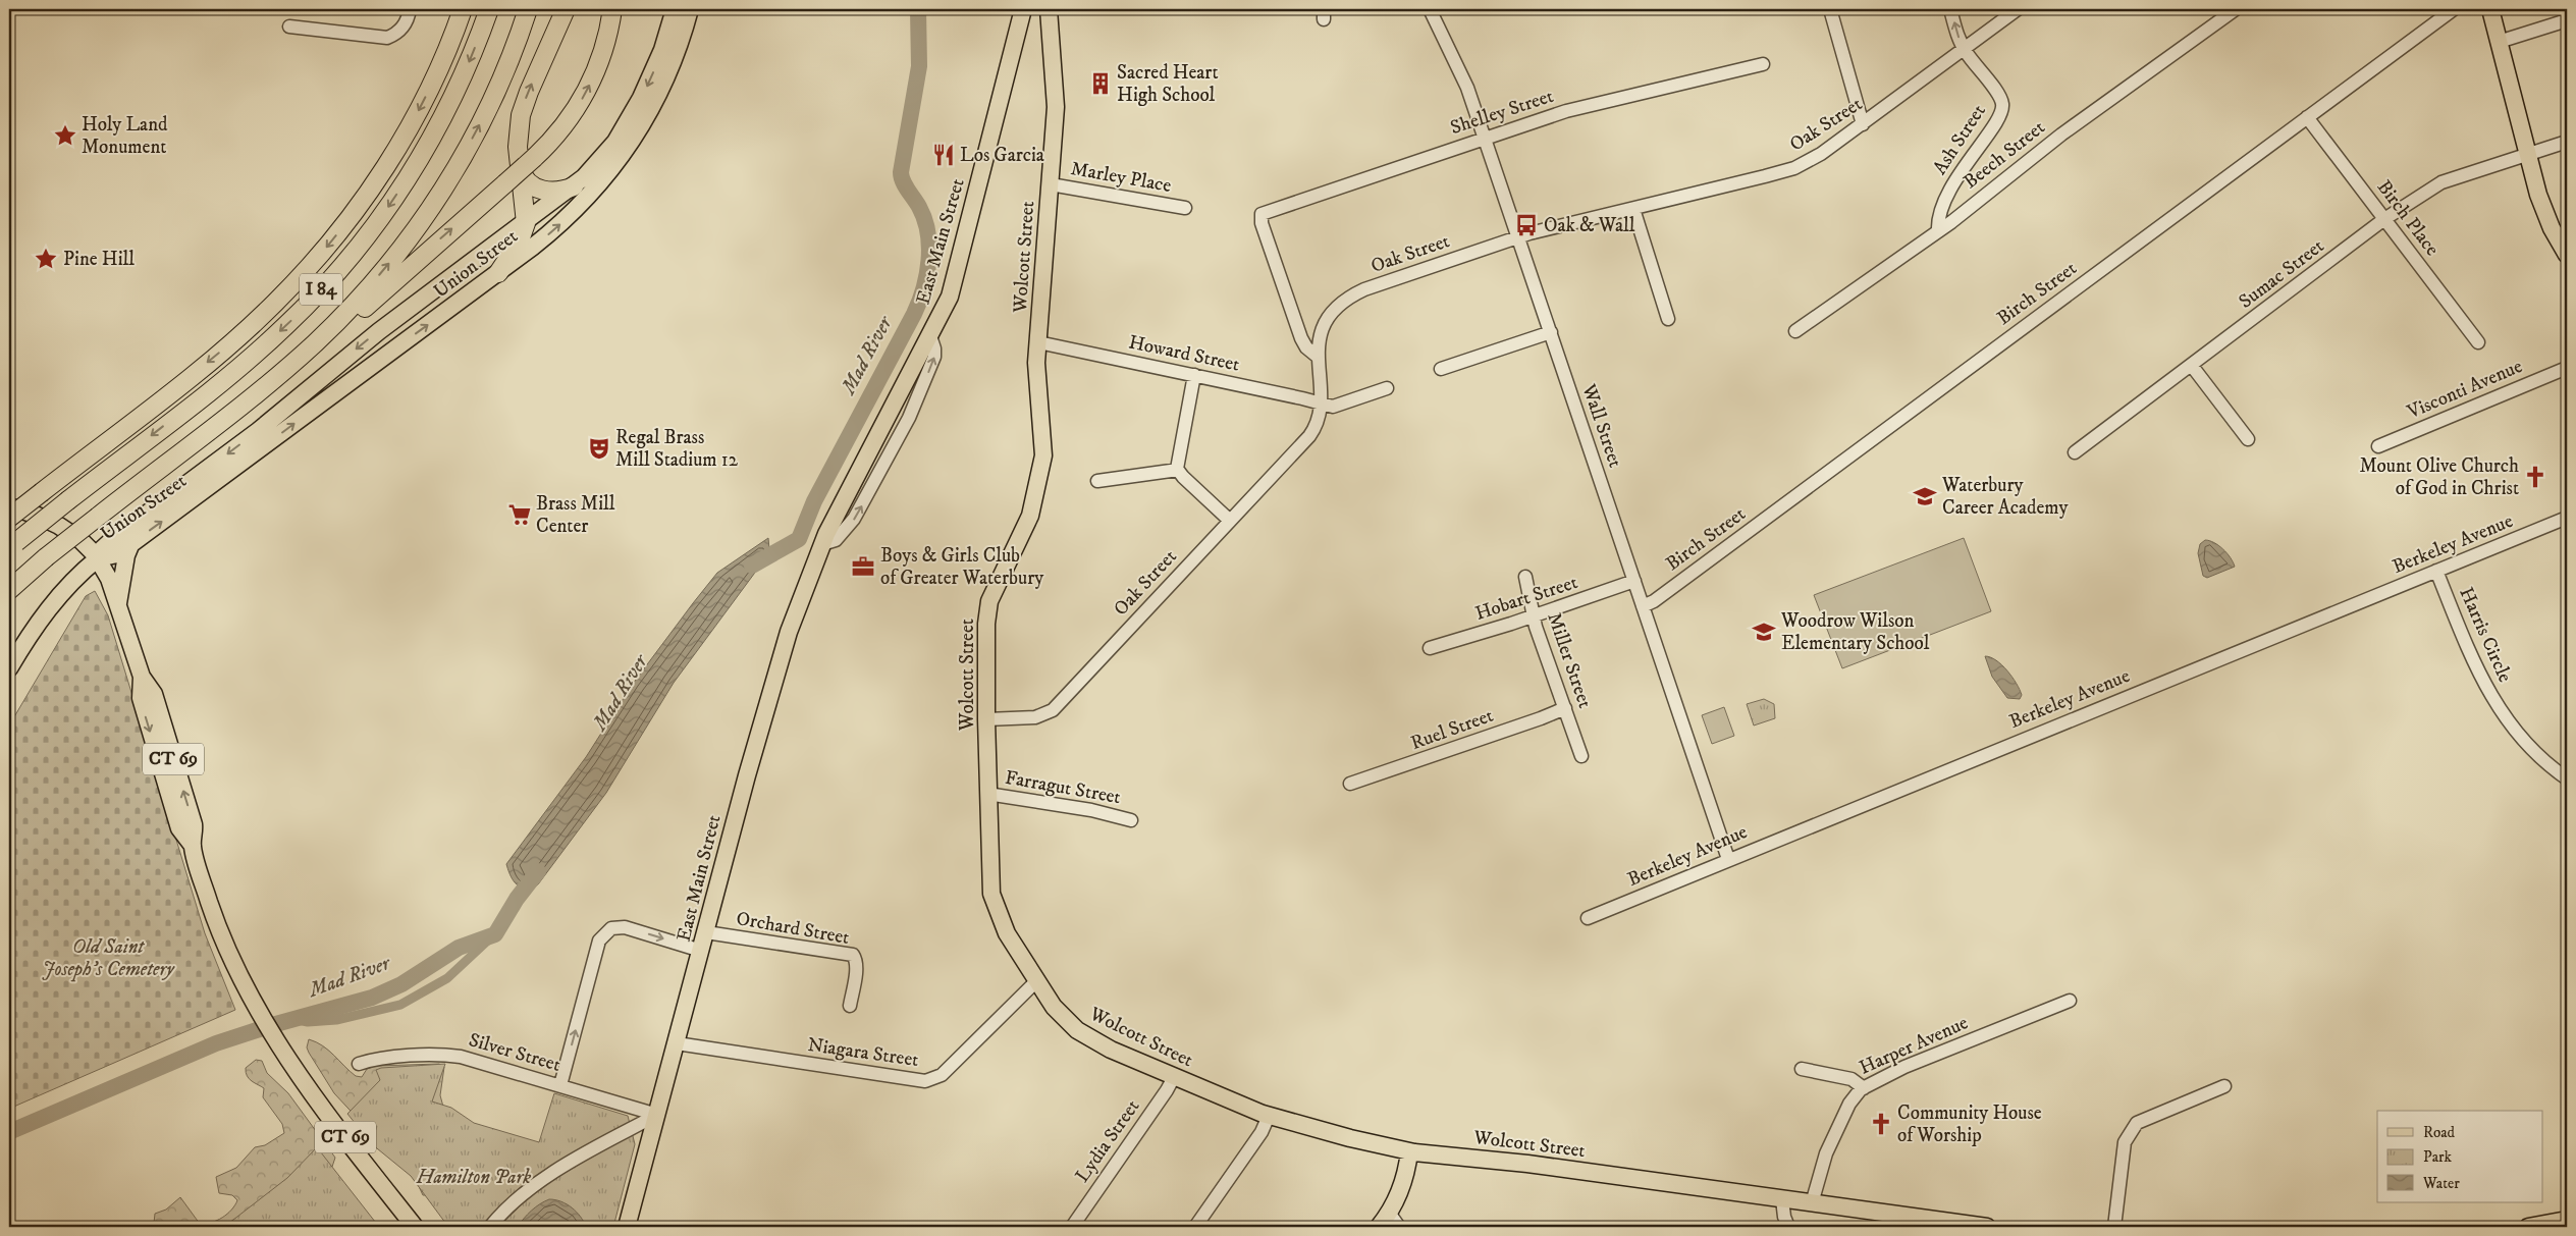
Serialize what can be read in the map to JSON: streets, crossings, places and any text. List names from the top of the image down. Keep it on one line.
{"streets":{"highway":["I 84"],"main road":["East Main Street","Wolcott Street","Union Street","CT 69"],"street":["Shelley Street","Oak Street","Ash Street","Beech Street","Marley Place","Birch Place","Sumac Street","Birch Street","Howard Street","Visconti Avenue","Wall Street","Berkeley Avenue","Hobart Street","Harris Circle","Miller Street","Ruel Street","Farragut Street","Orchard Street","Harper Avenue","Silver Street","Niagara Street","Lydia Street"]},"crossings":[["Shelley Street","Oak Street"],["Shelley Street","Wall Street"],["Oak Street","Ash Street"],["Oak Street","Wolcott Street"],["Oak Street","Howard Street"],["Oak Street","Wall Street"],["Ash Street","Beech Street"],["Marley Place","Wolcott Street"],["Birch Place","Sumac Street"],["Birch Place","Birch Street"],["East Main Street","Orchard Street"],["East Main Street","Silver Street"],["East Main Street","Niagara Street"],["Wolcott Street","Howard Street"],["Wolcott Street","Farragut Street"],["Wolcott Street","Harper Avenue"],["Wolcott Street","Niagara Street"],["Wolcott Street","Lydia Street"],["Union Street","CT 69"],["Birch Street","Wall Street"],["Wall Street","Berkeley Avenue"],["Wall Street","Hobart Street"],["Berkeley Avenue","Harris Circle"],["Hobart Street","Miller Street"],["Miller Street","Ruel Street"]],"water":["Mad River"],"parks":["Old Saint Joseph's Cemetery","Hamilton Park"],"places":{"building":["Sacred Heart High School"],"place":["Holy Land Monument","Pine Hill"],"restaurant":["Los Garcia"],"bus stop":["Oak & Wall"],"theatre":["Regal Brass Mill Stadium 12"],"church":["Mount Olive Church of God in Christ","Community House of Worship"],"school or university":["Waterbury Career Academy","Woodrow Wilson Elementary School"],"supermarket":["Brass Mill Center"],"office":["Boys & Girls Club of Greater Waterbury"]},"legend":["Road","Park","Water"]}
